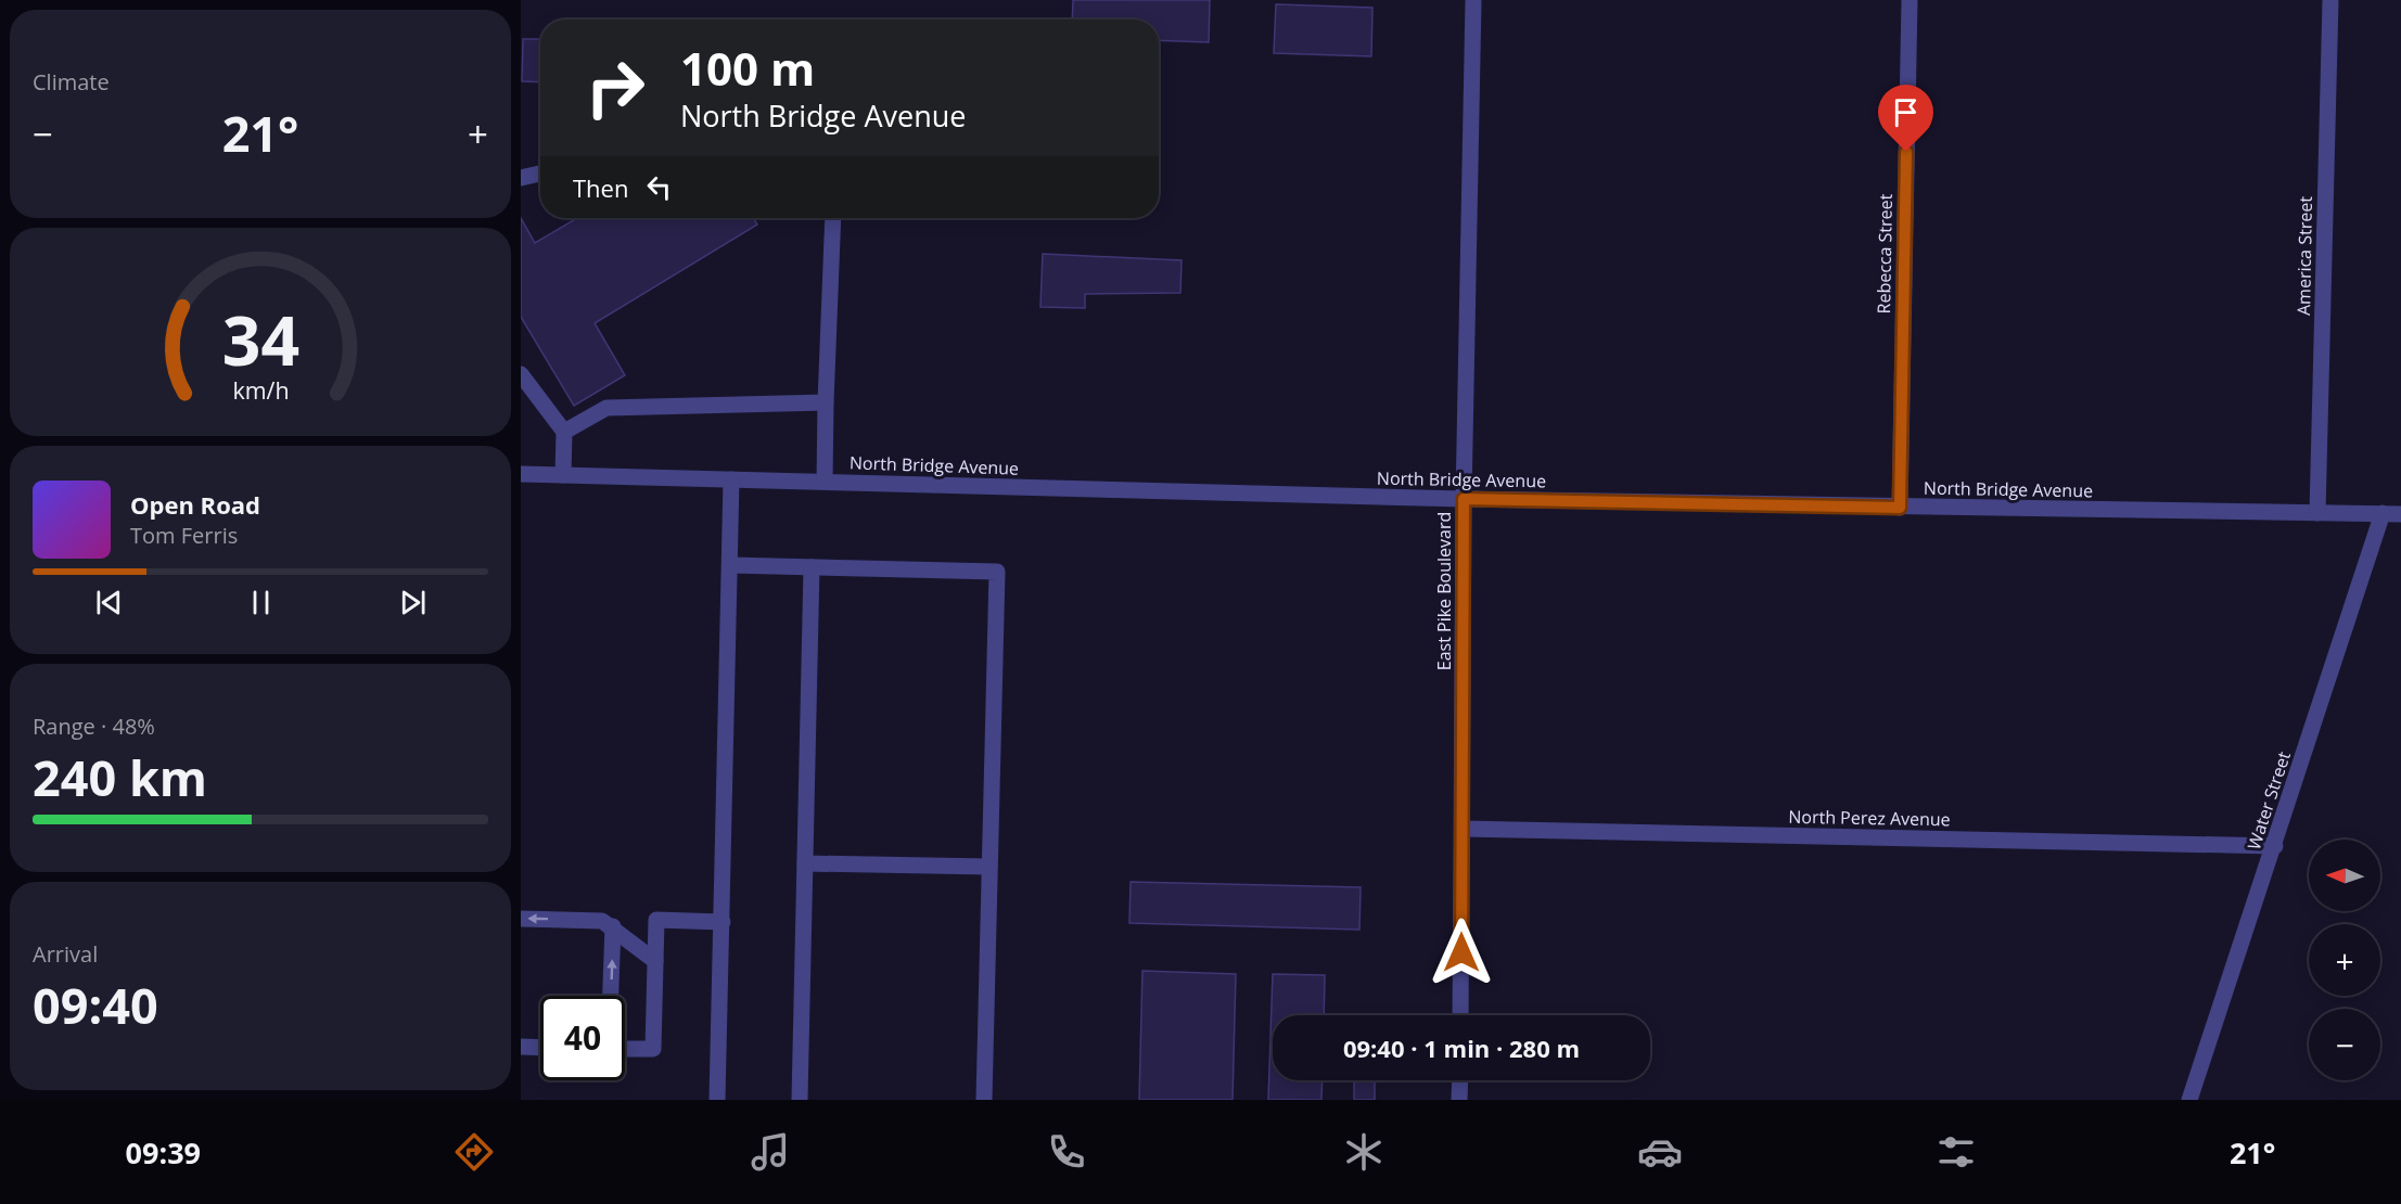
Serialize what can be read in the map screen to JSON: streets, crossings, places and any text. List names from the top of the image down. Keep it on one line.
{"streets":{"street":["Rebecca Street","America Street","North Bridge Avenue","East Pike Boulevard","Water Street","North Perez Avenue"]},"crossings":[["Rebecca Street","North Bridge Avenue"],["America Street","North Bridge Avenue"],["North Bridge Avenue","East Pike Boulevard"],["North Bridge Avenue","Water Street"],["East Pike Boulevard","North Perez Avenue"],["Water Street","North Perez Avenue"]],"north":"left","page":{"tile":["Climate",["Range · 48%","240 km"],["Arrival","09:40"]],"turn":["100 m","North Bridge Avenue"],"heat":["−","21°","+"],"then":"Then","song":["Open Road","Tom Ferris"],"map_buttons":["+","−"],"limit":"40","trip":"09:40 · 1 min · 280 m","tabs":["09:39","21°"],"gauge":["34","km/h"]}}
